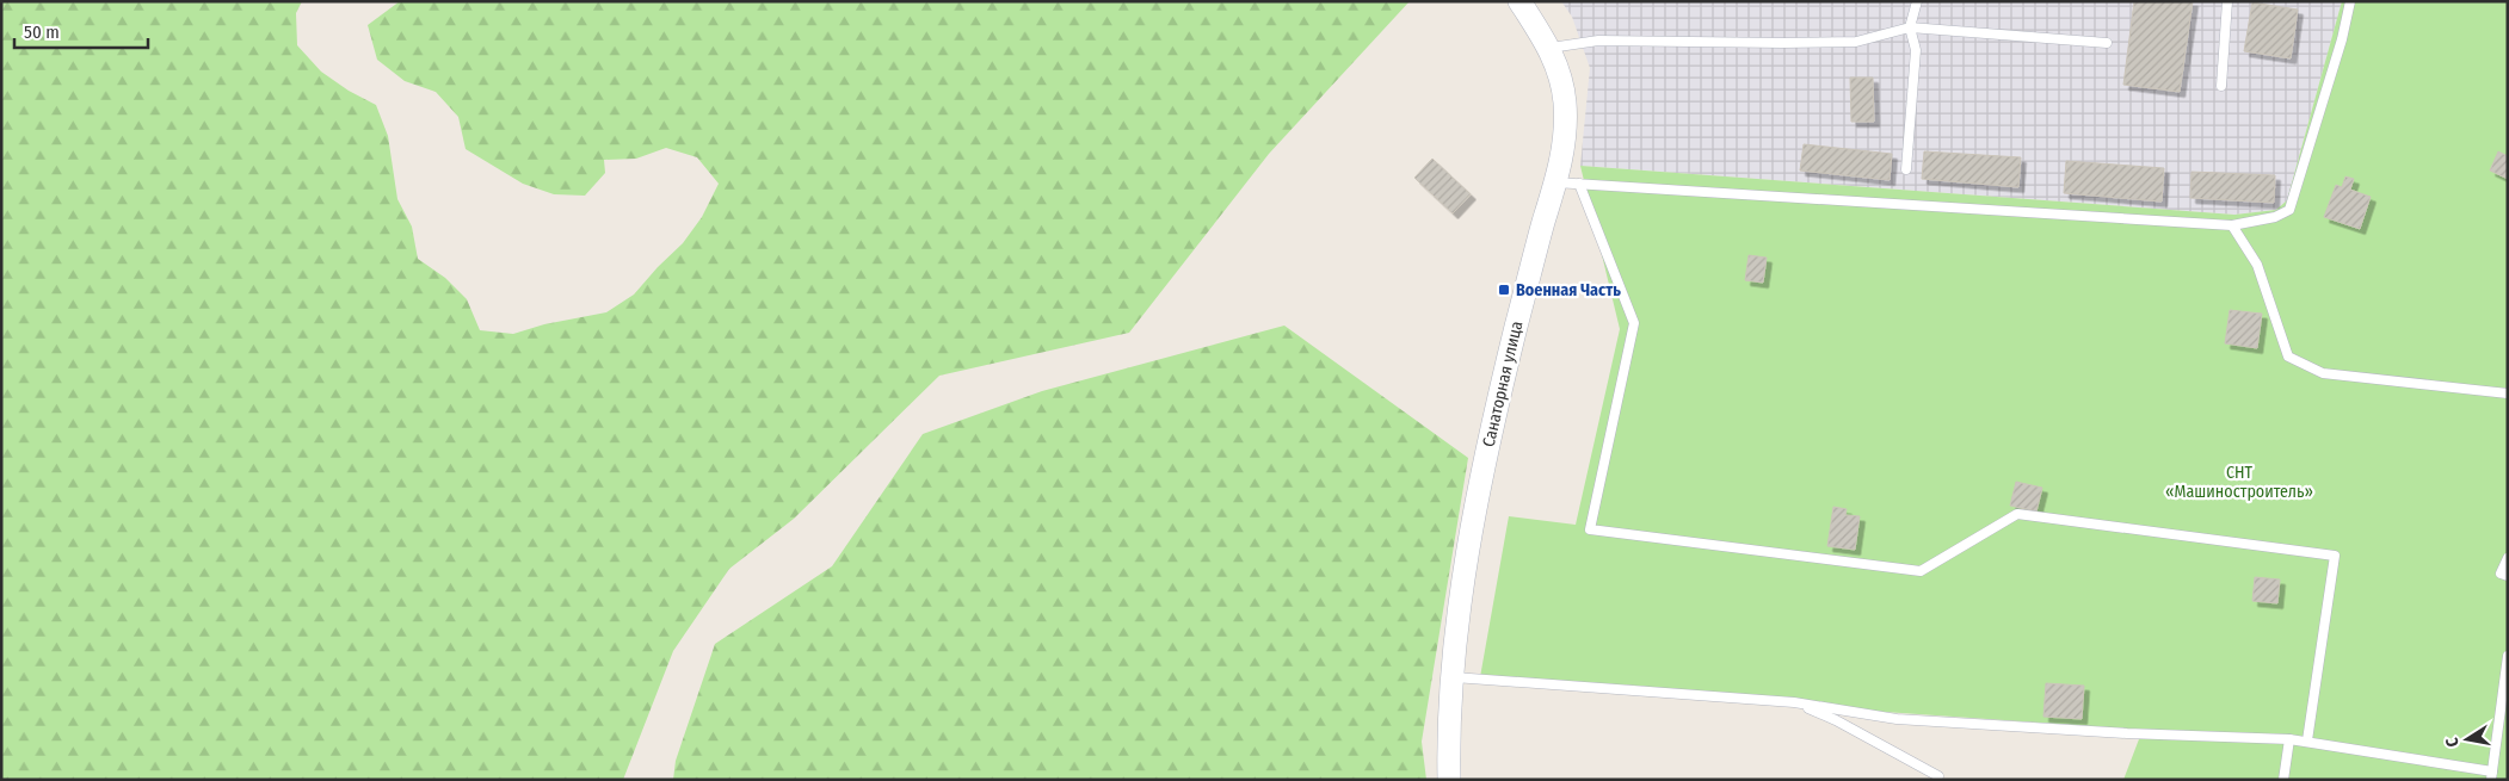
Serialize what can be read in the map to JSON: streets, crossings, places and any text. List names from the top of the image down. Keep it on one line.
{"streets":{"street":["Санаторная улица"]},"parks":["СНТ «Машиностроитель»"],"places":{"transit":["Военная Часть"]},"scale_bar":"50 m","north":"left"}
